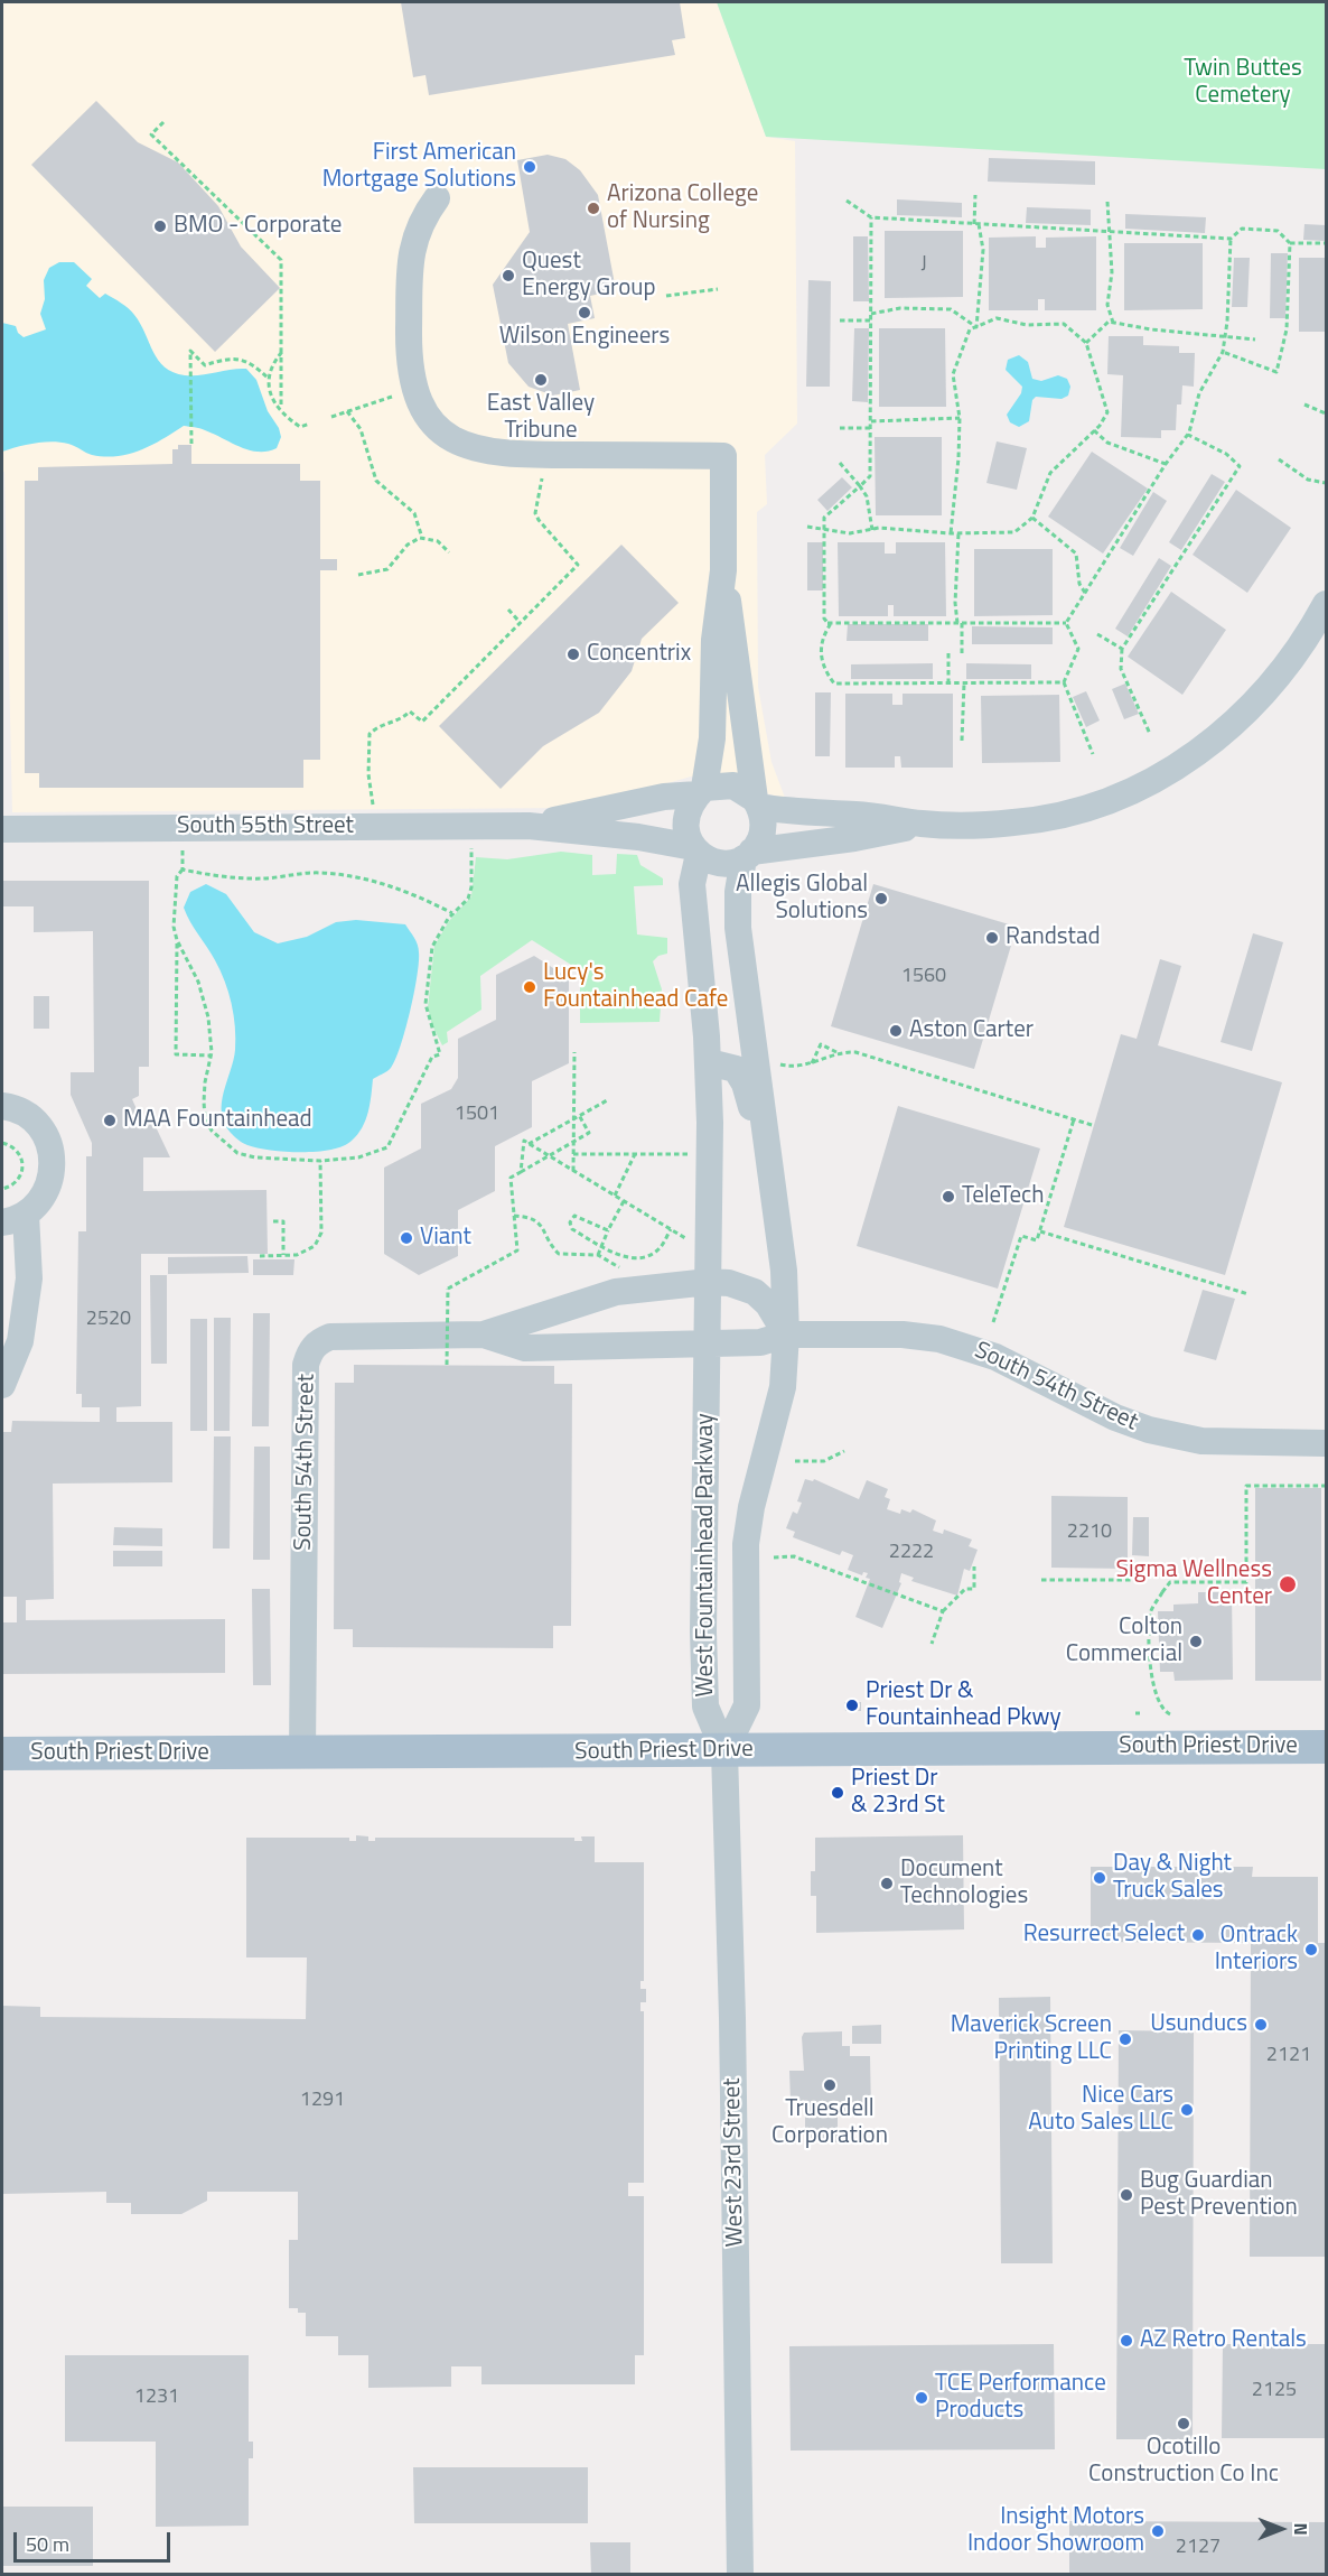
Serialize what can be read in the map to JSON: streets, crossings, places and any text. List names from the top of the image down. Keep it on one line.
{"streets":{"main road":["South Priest Drive"],"street":["South 55th Street","South 54th Street","West Fountainhead Parkway","West 23rd Street"]},"crossings":[["South 55th Street","West Fountainhead Parkway"],["South 54th Street","West Fountainhead Parkway"],["South 54th Street","South Priest Drive"],["West Fountainhead Parkway","South Priest Drive"],["West Fountainhead Parkway","West 23rd Street"],["South Priest Drive","West 23rd Street"]],"parks":["Twin Buttes Cemetery"],"places":["First American Mortgage Solutions","Arizona College of Nursing","BMO - Corporate","Quest Energy Group","Wilson Engineers","East Valley Tribune","Concentrix","Allegis Global Solutions","Randstad","Lucy's Fountainhead Cafe","Aston Carter","MAA Fountainhead","TeleTech","Viant","Sigma Wellness Center","Colton Commercial","Priest Dr & Fountainhead Pkwy","Priest Dr & 23rd St","Day & Night Truck Sales","Document Technologies","Resurrect Select","Ontrack Interiors","Usunducs","Maverick Screen Printing LLC","Truesdell Corporation","Nice Cars Auto Sales LLC","Bug Guardian Pest Prevention","AZ Retro Rentals","TCE Performance Products","Ocotillo Construction Co Inc","Insight Motors Indoor Showroom"],"house_numbers":["J","1560","1501","2520","2210","2222","2121","1291","2125","1231","2127"],"scale_bar":"50 m","north":"right"}
